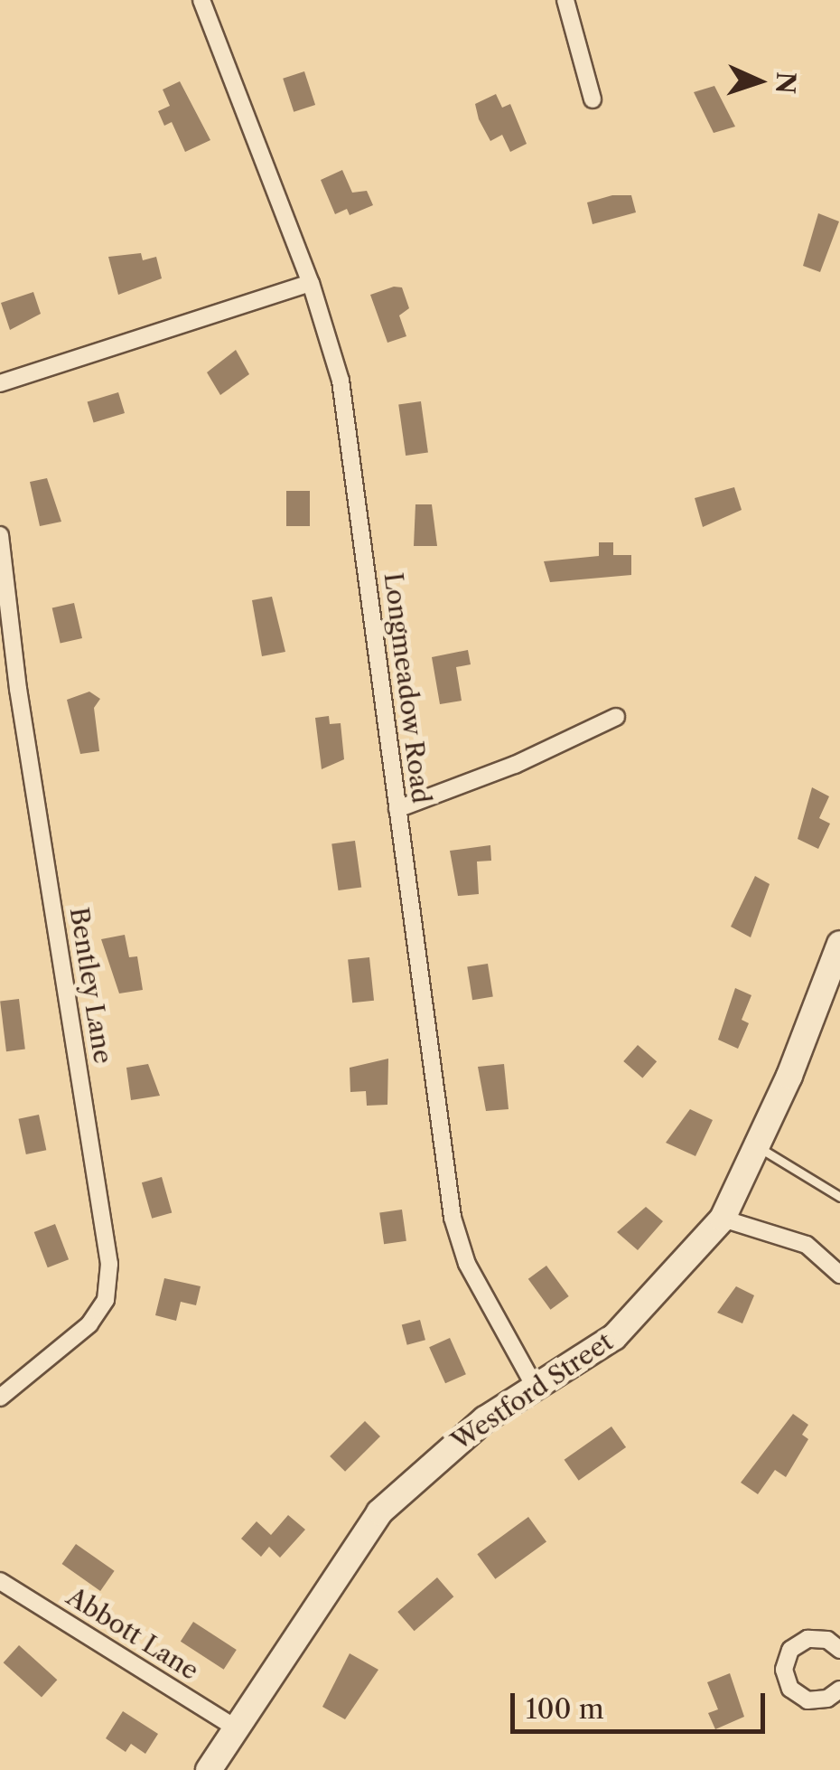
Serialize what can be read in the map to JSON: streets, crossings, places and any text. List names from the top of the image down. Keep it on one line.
{"streets":{"main road":["Westford Street"],"street":["Longmeadow Road","Bentley Lane","Abbott Lane"]},"crossings":[["Longmeadow Road","Westford Street"],["Westford Street","Abbott Lane"]],"scale_bar":"100 m","north":"right"}
